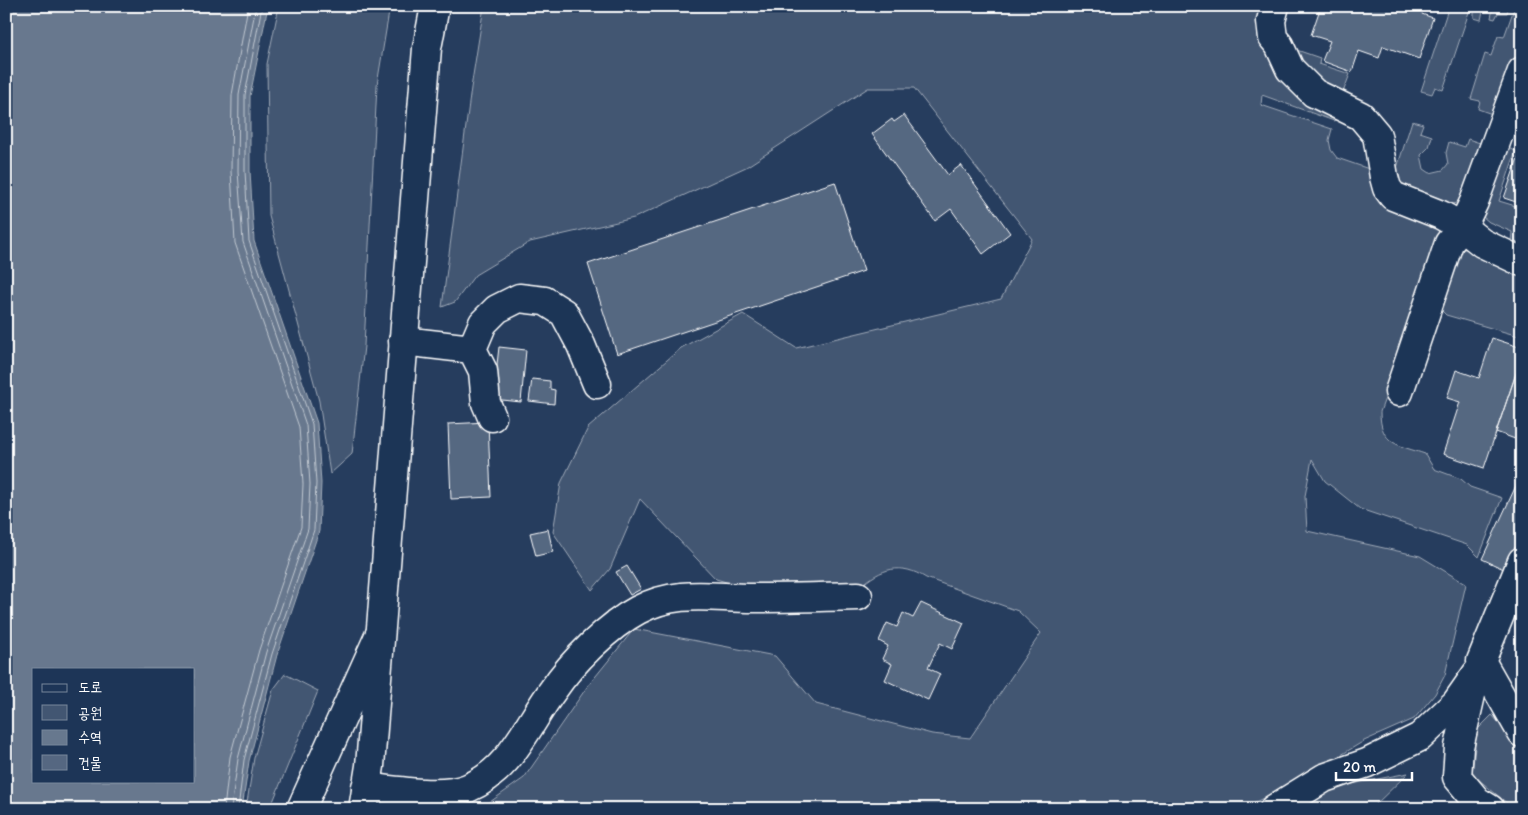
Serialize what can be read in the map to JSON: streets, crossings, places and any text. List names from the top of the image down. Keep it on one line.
{"legend":["도로","공원","수역","건물"],"scale_bar":"20 m"}
